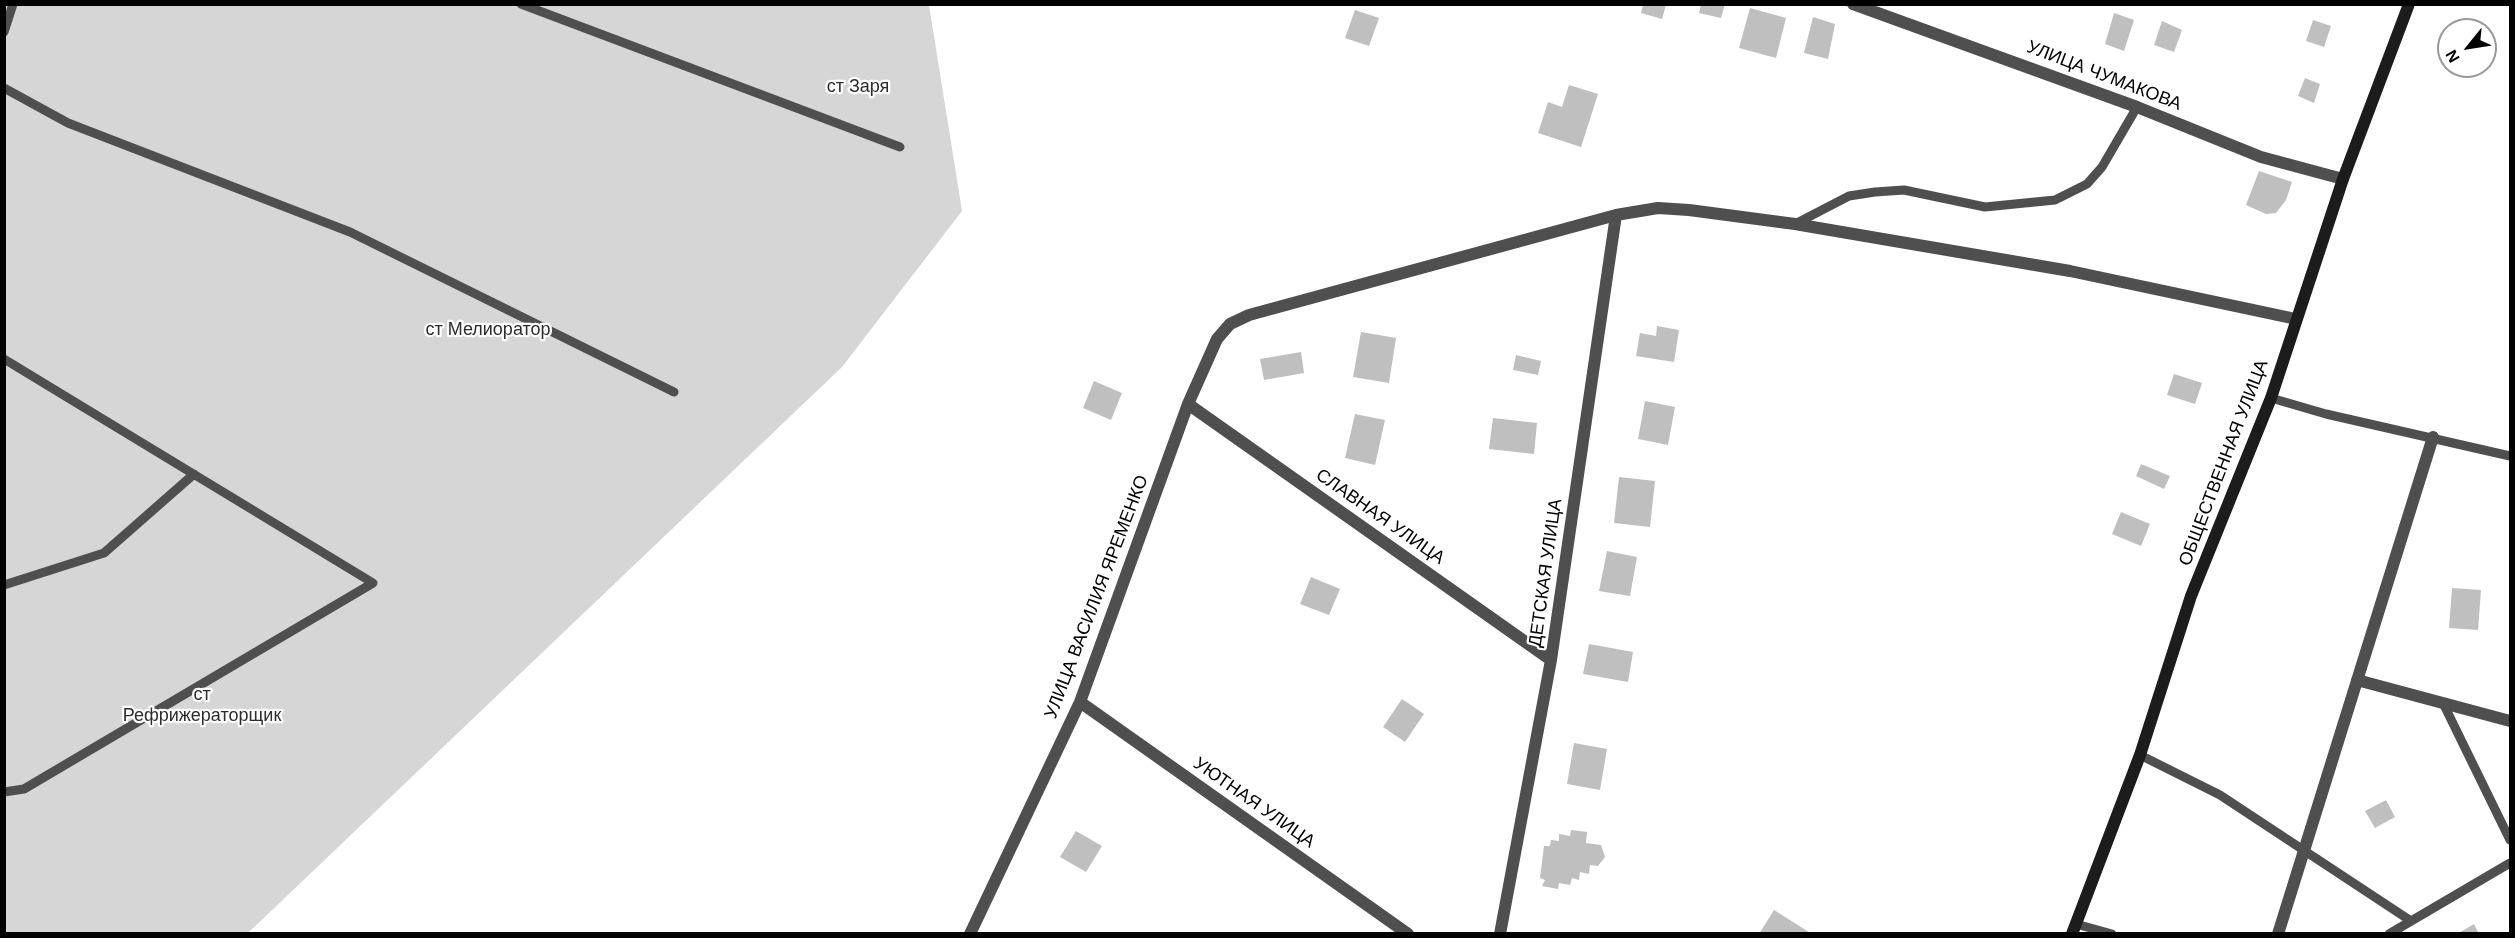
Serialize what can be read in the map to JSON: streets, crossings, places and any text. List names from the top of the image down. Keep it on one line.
{"streets":{"main road":["ОБЩЕСТВЕННАЯ УЛИЦА"],"street":["УЛИЦА ЧУМАКОВА","СЛАВНАЯ УЛИЦА","ДЕТСКАЯ УЛИЦА","УЛИЦА ВАСИЛИЯ ЯРЕМЕНКО","УЮТНАЯ УЛИЦА"]},"crossings":[["УЛИЦА ЧУМАКОВА","ОБЩЕСТВЕННАЯ УЛИЦА"],["ОБЩЕСТВЕННАЯ УЛИЦА","УЛИЦА ВАСИЛИЯ ЯРЕМЕНКО"],["СЛАВНАЯ УЛИЦА","ДЕТСКАЯ УЛИЦА"],["СЛАВНАЯ УЛИЦА","УЛИЦА ВАСИЛИЯ ЯРЕМЕНКО"],["ДЕТСКАЯ УЛИЦА","УЛИЦА ВАСИЛИЯ ЯРЕМЕНКО"],["УЛИЦА ВАСИЛИЯ ЯРЕМЕНКО","УЮТНАЯ УЛИЦА"]],"parks":["ст Заря","ст Мелиоратор","ст Рефрижераторщик"],"north":"bottom left"}
